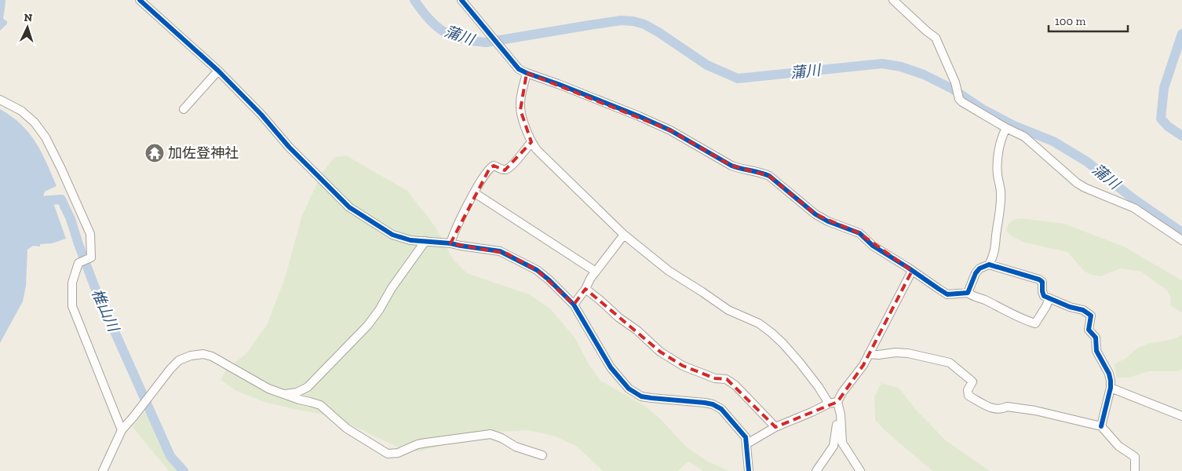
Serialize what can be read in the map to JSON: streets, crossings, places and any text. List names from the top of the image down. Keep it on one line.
{"water":["蒲川","椎山川"],"places":{"temple":["加佐登神社"]},"scale_bar":"100 m","north":"top"}
